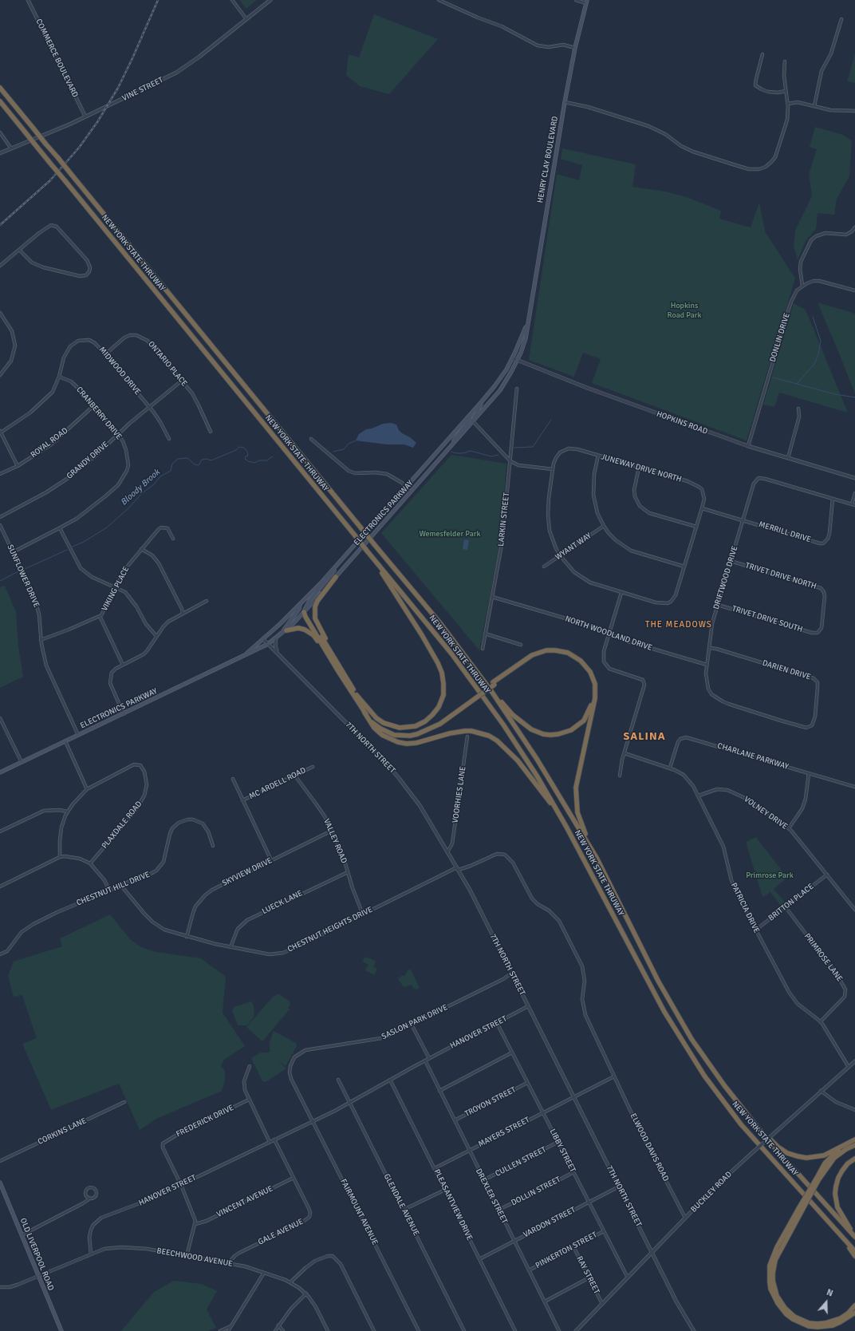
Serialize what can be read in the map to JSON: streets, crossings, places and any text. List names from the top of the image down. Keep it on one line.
{"streets":{"highway":["NEW YORK STATE THRUWAY"],"main road":["HENRY CLAY BOULEVARD","ELECTRONICS PARKWAY","OLD LIVERPOOL ROAD"],"street":["COMMERCE BOULEVARD","VINE STREET","DONLIN DRIVE","ONTARIO PLACE","MIDWOOD DRIVE","CRANBERRY DRIVE","HOPKINS ROAD","ROYAL ROAD","GRANDY DRIVE","JUNEWAY DRIVE NORTH","LARKIN STREET","MERRILL DRIVE","WYANT WAY","SUNFLOWER DRIVE","TRIVET DRIVE NORTH","DRIFTWOOD DRIVE","VIKING PLACE","TRIVET DRIVE SOUTH","NORTH WOODLAND DRIVE","DARIEN DRIVE","7TH NORTH STREET","CHARLANE PARKWAY","MC ARDELL ROAD","VOORHIES LANE","VOLNEY DRIVE","PLAXDALE ROAD","VALLEY ROAD","SKYVIEW DRIVE","CHESTNUT HILL DRIVE","LUECK LANE","BRITTON PLACE","PATRICIA DRIVE","CHESTNUT HEIGHTS DRIVE","PRIMROSE LANE","SASLON PARK DRIVE","HANOVER STREET","TROYON STREET","FREDERICK DRIVE","CORKINS LANE","MAYERS STREET","ELWOOD DAVIS ROAD","LIBBY STREET","CULLEN STREET","DOLLIN STREET","BUCKLEY ROAD","DREXLER STREET","VINCENT AVENUE","GLENDALE AVENUE","PLEASANTVIEW DRIVE","FAIRMOUNT AVENUE","VARDON STREET","GALE AVENUE","PINKERTON STREET","BEECHWOOD AVENUE","RAY STREET"]},"crossings":[["COMMERCE BOULEVARD","VINE STREET"],["HENRY CLAY BOULEVARD","HOPKINS ROAD"],["HENRY CLAY BOULEVARD","ELECTRONICS PARKWAY"],["DONLIN DRIVE","HOPKINS ROAD"],["ONTARIO PLACE","MIDWOOD DRIVE"],["ONTARIO PLACE","GRANDY DRIVE"],["MIDWOOD DRIVE","CRANBERRY DRIVE"],["MIDWOOD DRIVE","GRANDY DRIVE"],["CRANBERRY DRIVE","ROYAL ROAD"],["CRANBERRY DRIVE","GRANDY DRIVE"],["CRANBERRY DRIVE","SUNFLOWER DRIVE"],["HOPKINS ROAD","ELECTRONICS PARKWAY"],["JUNEWAY DRIVE NORTH","MERRILL DRIVE"],["JUNEWAY DRIVE NORTH","WYANT WAY"],["ELECTRONICS PARKWAY","SUNFLOWER DRIVE"],["ELECTRONICS PARKWAY","7TH NORTH STREET"],["LARKIN STREET","NORTH WOODLAND DRIVE"],["MERRILL DRIVE","DRIFTWOOD DRIVE"],["SUNFLOWER DRIVE","VIKING PLACE"],["TRIVET DRIVE NORTH","DRIFTWOOD DRIVE"],["TRIVET DRIVE NORTH","TRIVET DRIVE SOUTH"],["DRIFTWOOD DRIVE","TRIVET DRIVE SOUTH"],["DRIFTWOOD DRIVE","NORTH WOODLAND DRIVE"],["DRIFTWOOD DRIVE","DARIEN DRIVE"],["7TH NORTH STREET","VOORHIES LANE"],["7TH NORTH STREET","CHESTNUT HEIGHTS DRIVE"],["7TH NORTH STREET","SASLON PARK DRIVE"],["7TH NORTH STREET","HANOVER STREET"],["7TH NORTH STREET","MAYERS STREET"],["7TH NORTH STREET","ELWOOD DAVIS ROAD"],["7TH NORTH STREET","BUCKLEY ROAD"],["7TH NORTH STREET","VARDON STREET"],["CHARLANE PARKWAY","PATRICIA DRIVE"],["MC ARDELL ROAD","VALLEY ROAD"],["VOLNEY DRIVE","BRITTON PLACE"],["VOLNEY DRIVE","PATRICIA DRIVE"],["VALLEY ROAD","SKYVIEW DRIVE"],["VALLEY ROAD","LUECK LANE"],["VALLEY ROAD","CHESTNUT HEIGHTS DRIVE"],["SKYVIEW DRIVE","CHESTNUT HEIGHTS DRIVE"],["CHESTNUT HILL DRIVE","CHESTNUT HEIGHTS DRIVE"],["LUECK LANE","CHESTNUT HEIGHTS DRIVE"],["BRITTON PLACE","PATRICIA DRIVE"],["BRITTON PLACE","PRIMROSE LANE"],["PATRICIA DRIVE","PRIMROSE LANE"],["PATRICIA DRIVE","BUCKLEY ROAD"],["CHESTNUT HEIGHTS DRIVE","ELWOOD DAVIS ROAD"],["SASLON PARK DRIVE","FAIRMOUNT AVENUE"],["HANOVER STREET","FREDERICK DRIVE"],["HANOVER STREET","LIBBY STREET"],["HANOVER STREET","DREXLER STREET"],["HANOVER STREET","GALE AVENUE"],["HANOVER STREET","BEECHWOOD AVENUE"],["TROYON STREET","LIBBY STREET"],["TROYON STREET","DREXLER STREET"],["MAYERS STREET","LIBBY STREET"],["MAYERS STREET","DREXLER STREET"],["MAYERS STREET","PLEASANTVIEW DRIVE"],["ELWOOD DAVIS ROAD","BUCKLEY ROAD"],["LIBBY STREET","CULLEN STREET"],["LIBBY STREET","DOLLIN STREET"],["LIBBY STREET","BUCKLEY ROAD"],["LIBBY STREET","VARDON STREET"],["LIBBY STREET","PINKERTON STREET"],["CULLEN STREET","DREXLER STREET"],["DOLLIN STREET","DREXLER STREET"],["BUCKLEY ROAD","RAY STREET"],["DREXLER STREET","VARDON STREET"],["DREXLER STREET","PINKERTON STREET"],["VINCENT AVENUE","GALE AVENUE"],["PLEASANTVIEW DRIVE","VARDON STREET"],["GALE AVENUE","BEECHWOOD AVENUE"],["PINKERTON STREET","RAY STREET"],["OLD LIVERPOOL ROAD","BEECHWOOD AVENUE"]],"districts":["THE MEADOWS","SALINA"],"water":["Bloody Brook"],"parks":["Hopkins Road Park","Wemesfelder Park","Primrose Park"],"north":"top"}
